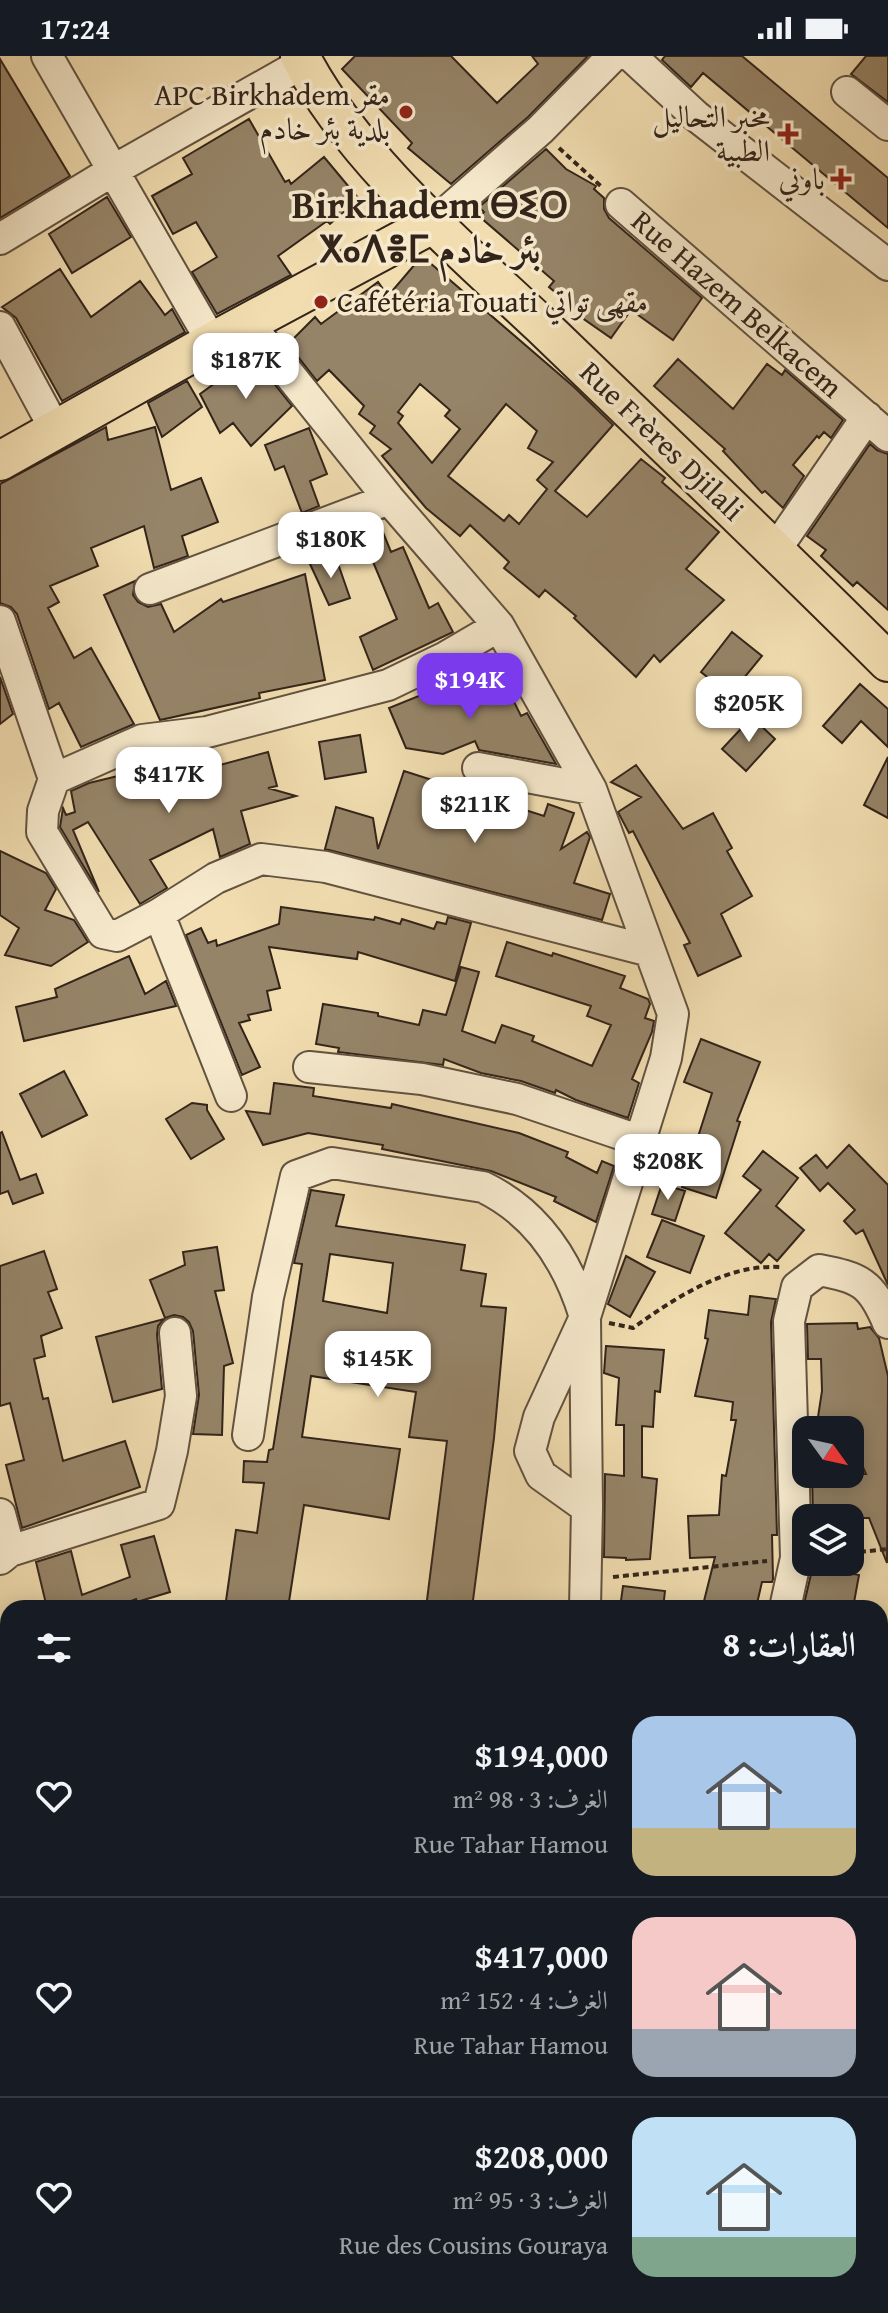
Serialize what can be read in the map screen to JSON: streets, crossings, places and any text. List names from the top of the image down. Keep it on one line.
{"streets":{"main road":["Rue Frères Djilali"],"street":["Rue Hazem Belkacem"]},"districts":["Birkhadem ⴱⵉⵔ ⵅⴰⴷⴻⵎ بئر خادم"],"places":{"other":["APC Birkhadem مقر بلدية بئر خادم","Cafétéria Touati مقهى تواتي"],"health":["مخبر التحاليل الطبية","باوني"]},"north":"bottom right","page":{"status":"17:24","price":["$187K","$180K","$194K","$205K","$417K","$211K","$208K","$145K"],"heading":"العقارات: 8","list":[{"name":"$194,000","note":"الغرف: 3 · 98 m² · Rue Tahar Hamou"},{"name":"$417,000","note":"الغرف: 4 · 152 m² · Rue Tahar Hamou"},{"name":"$208,000","note":"الغرف: 3 · 95 m² · Rue des Cousins Gouraya"}]}}
